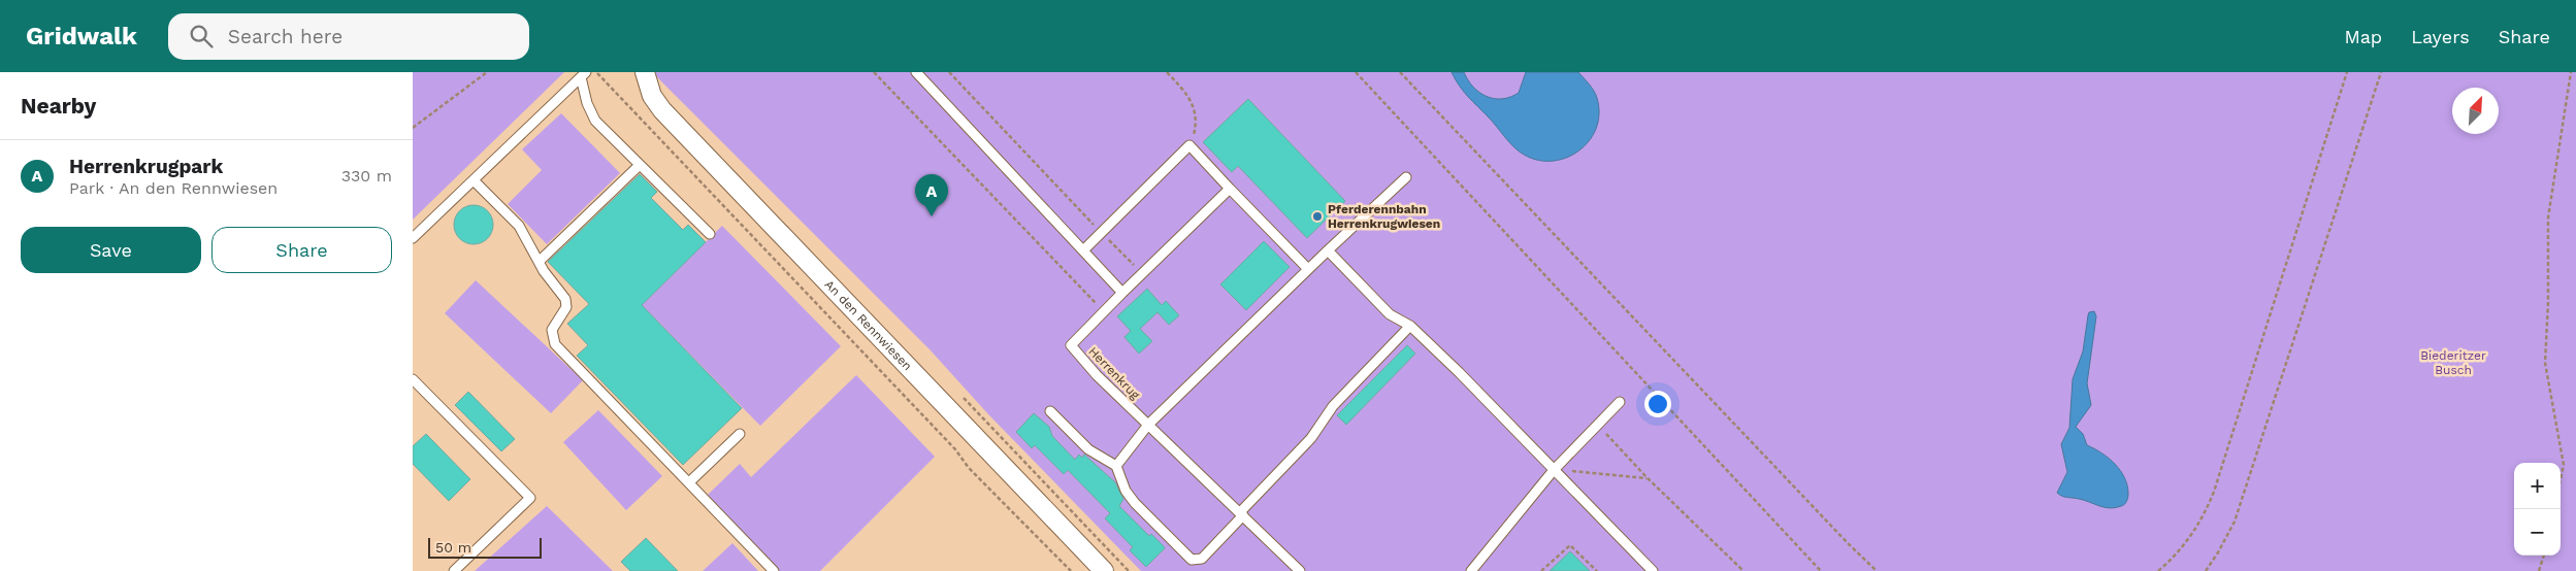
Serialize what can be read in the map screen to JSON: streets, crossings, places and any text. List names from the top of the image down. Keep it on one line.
{"streets":{"street":["An den Rennwiesen"],"lane":["Herrenkrug"]},"parks":["Biederitzer Busch"],"places":["Pferderennbahn Herrenkrugwiesen"],"scale_bar":"50 m","north":"top right","page":{"header":"Gridwalk","search":"Search here","nav":["Map","Layers","Share"],"heading":"Nearby","list":[{"mark":"A","name":"Herrenkrugpark","note":"Park · An den Rennwiesen","value":"330 m"}],"pins":"A","buttons":["Save","Share"],"map_buttons":["+","−"],"scale":"50 m"}}
